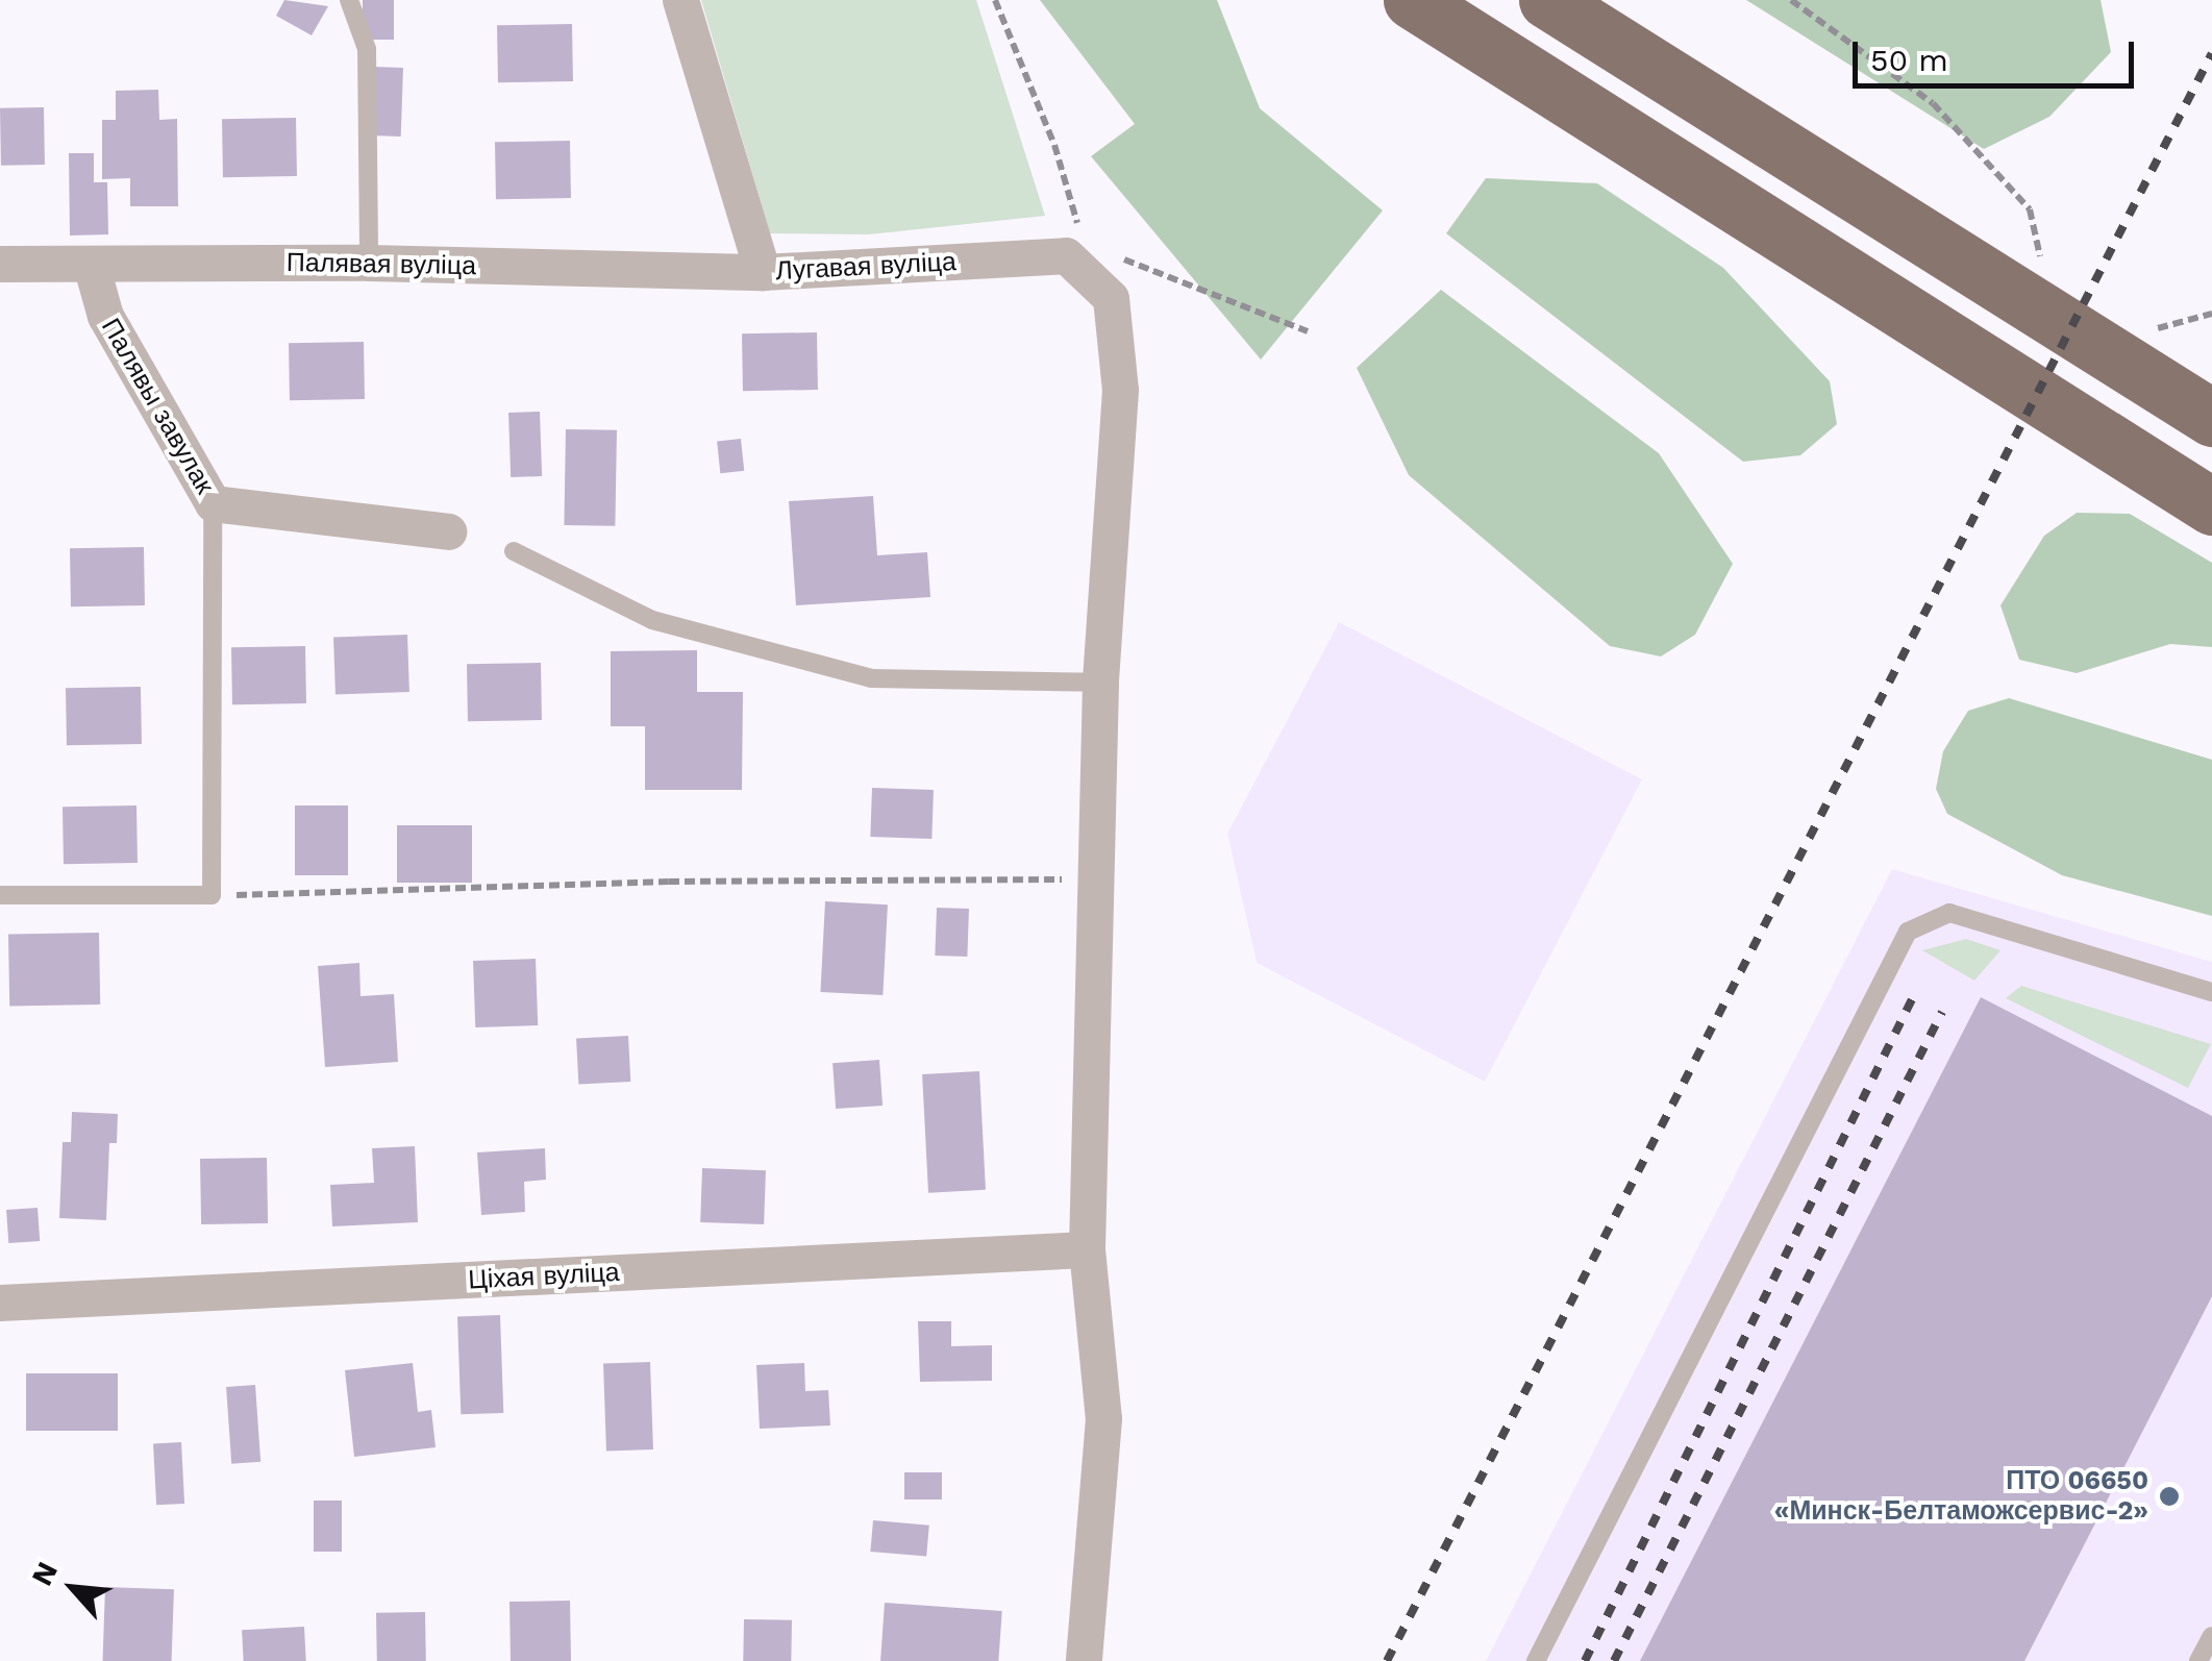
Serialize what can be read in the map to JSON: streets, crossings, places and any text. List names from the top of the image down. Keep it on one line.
{"streets":{"street":["Палявая вуліца","Лугавая вуліца","Палявы завулак","Ціхая вуліца"]},"crossings":[["Палявая вуліца","Лугавая вуліца"],["Палявая вуліца","Палявы завулак"]],"places":["ПТО 06650 «Минск-Белтаможсервис-2»"],"scale_bar":"50 m","north":"top left"}
